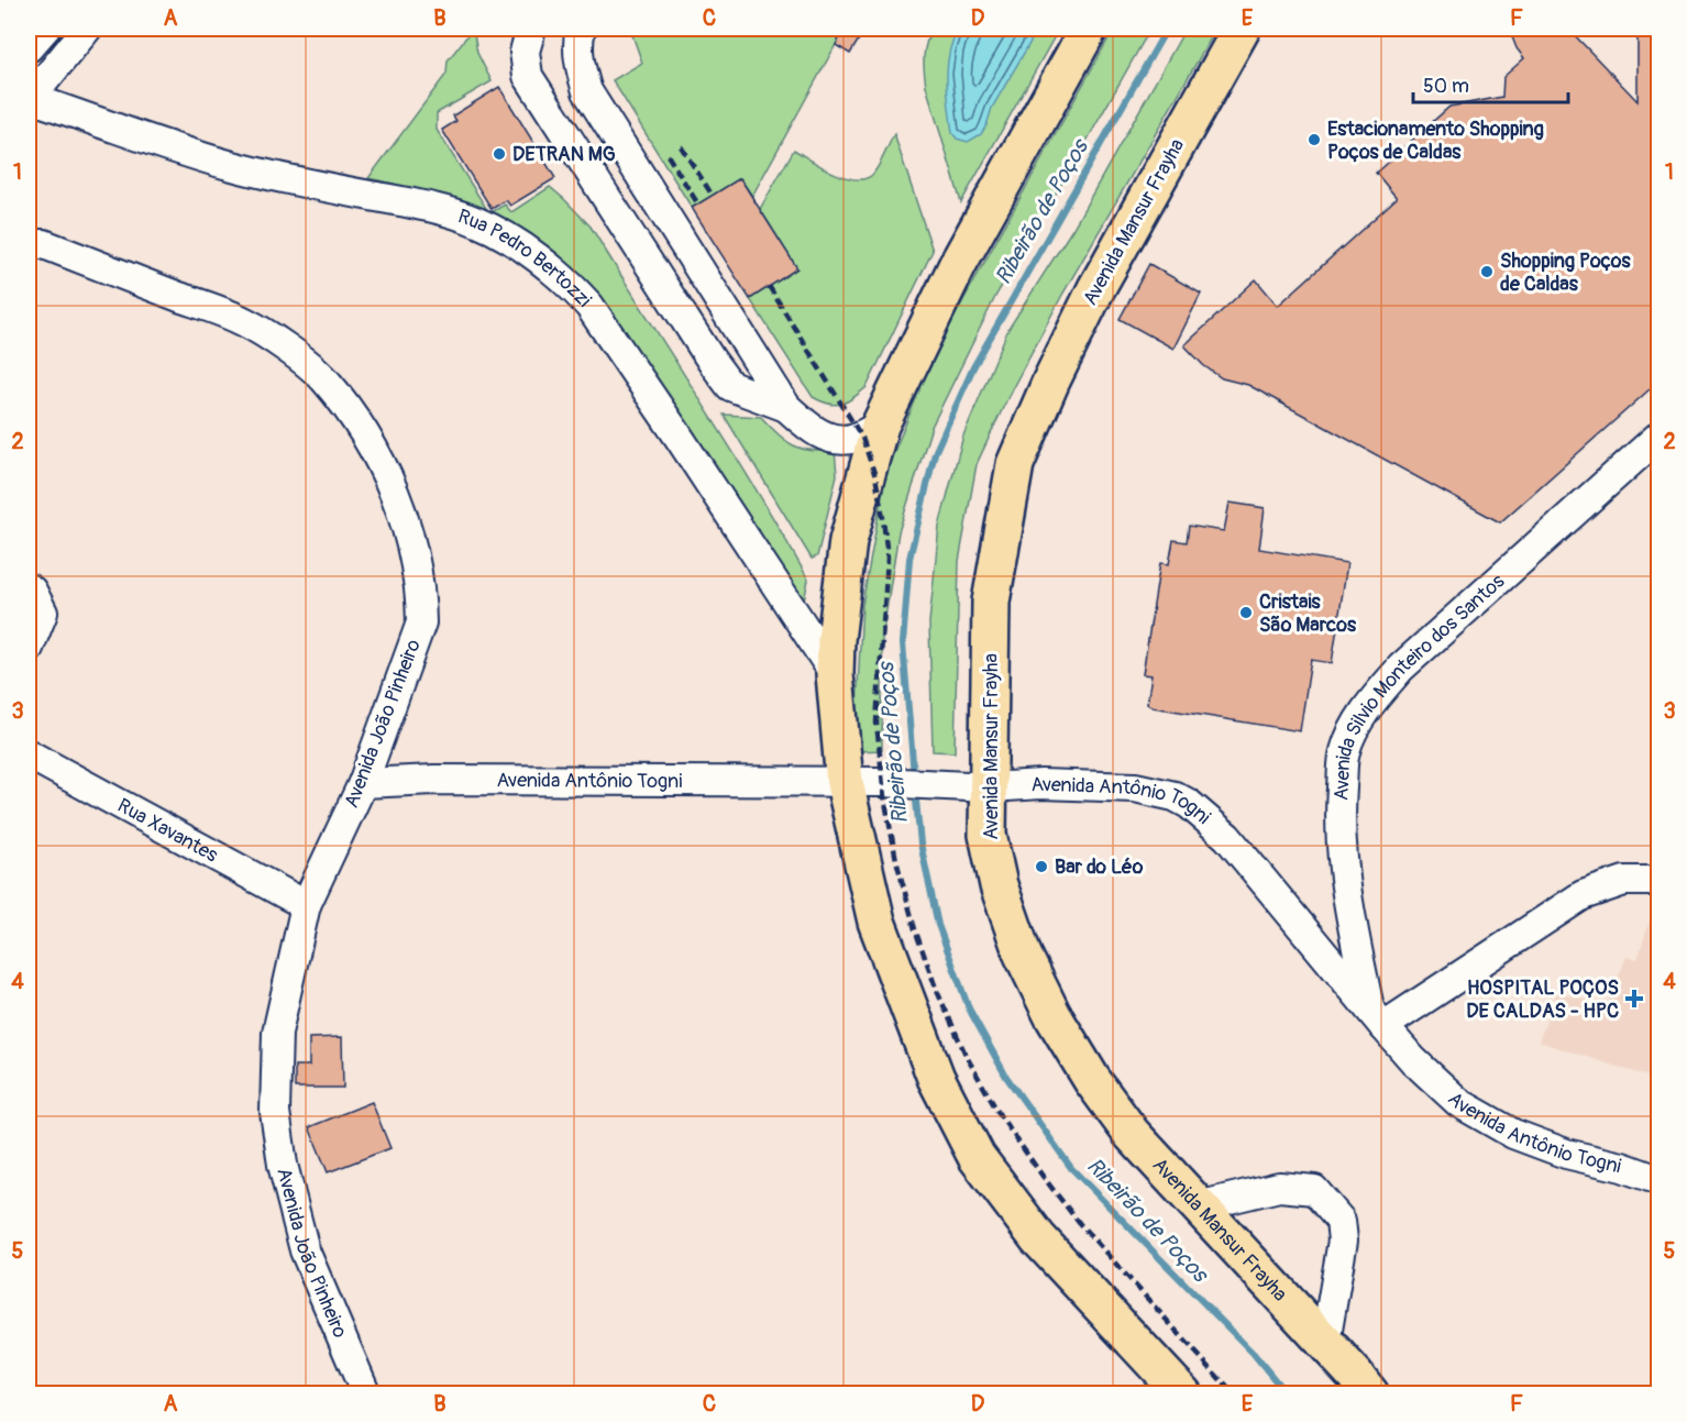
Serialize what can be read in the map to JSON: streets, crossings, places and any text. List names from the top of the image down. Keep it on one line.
{"streets":{"main road":["Avenida Mansur Frayha"],"street":["Rua Pedro Bertozzi","Avenida Silvio Monteiro dos Santos","Avenida João Pinheiro","Avenida Antônio Togni","Rua Xavantes"]},"crossings":[["Avenida Mansur Frayha","Avenida Antônio Togni"],["Avenida Silvio Monteiro dos Santos","Avenida Antônio Togni"],["Avenida João Pinheiro","Avenida Antônio Togni"],["Avenida João Pinheiro","Rua Xavantes"]],"water":["Ribeirão de Poços"],"places":{"other":["Estacionamento Shopping Poços de Caldas","DETRAN MG","Shopping Poços de Caldas","Cristais São Marcos","Bar do Léo"],"health":["HOSPITAL POÇOS DE CALDAS - HPC"]},"scale_bar":"50 m","grid":{"columns":["A","B","C","D","E","F"],"rows":["1","2","3","4","5"]}}
